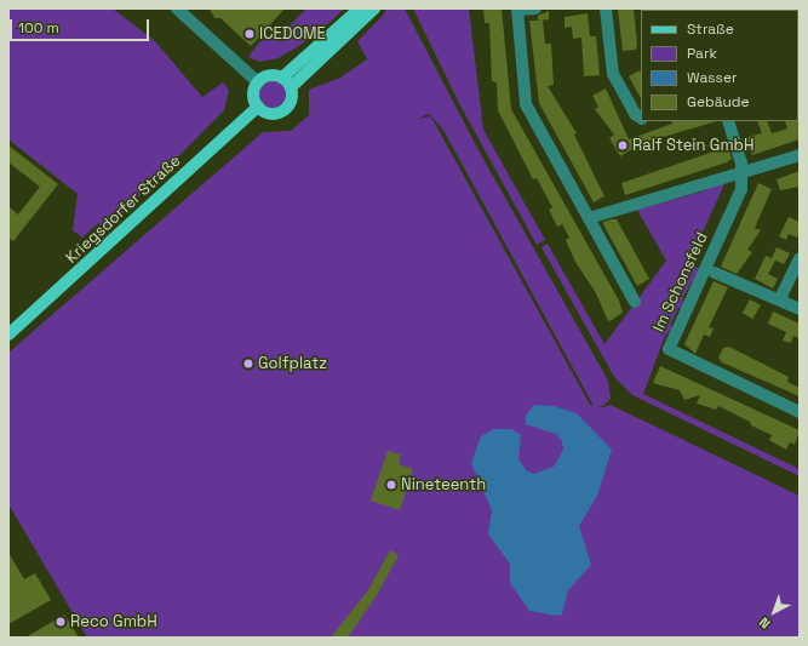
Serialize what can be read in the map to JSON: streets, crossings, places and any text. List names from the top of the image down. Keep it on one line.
{"streets":{"main road":["Kriegsdorfer Straße"],"street":["Im Schonsfeld"]},"places":["ICEDOME","Ralf Stein GmbH","Golfplatz","Nineteenth","Reco GmbH"],"legend":["Straße","Park","Wasser","Gebäude"],"scale_bar":"100 m","north":"bottom left"}
